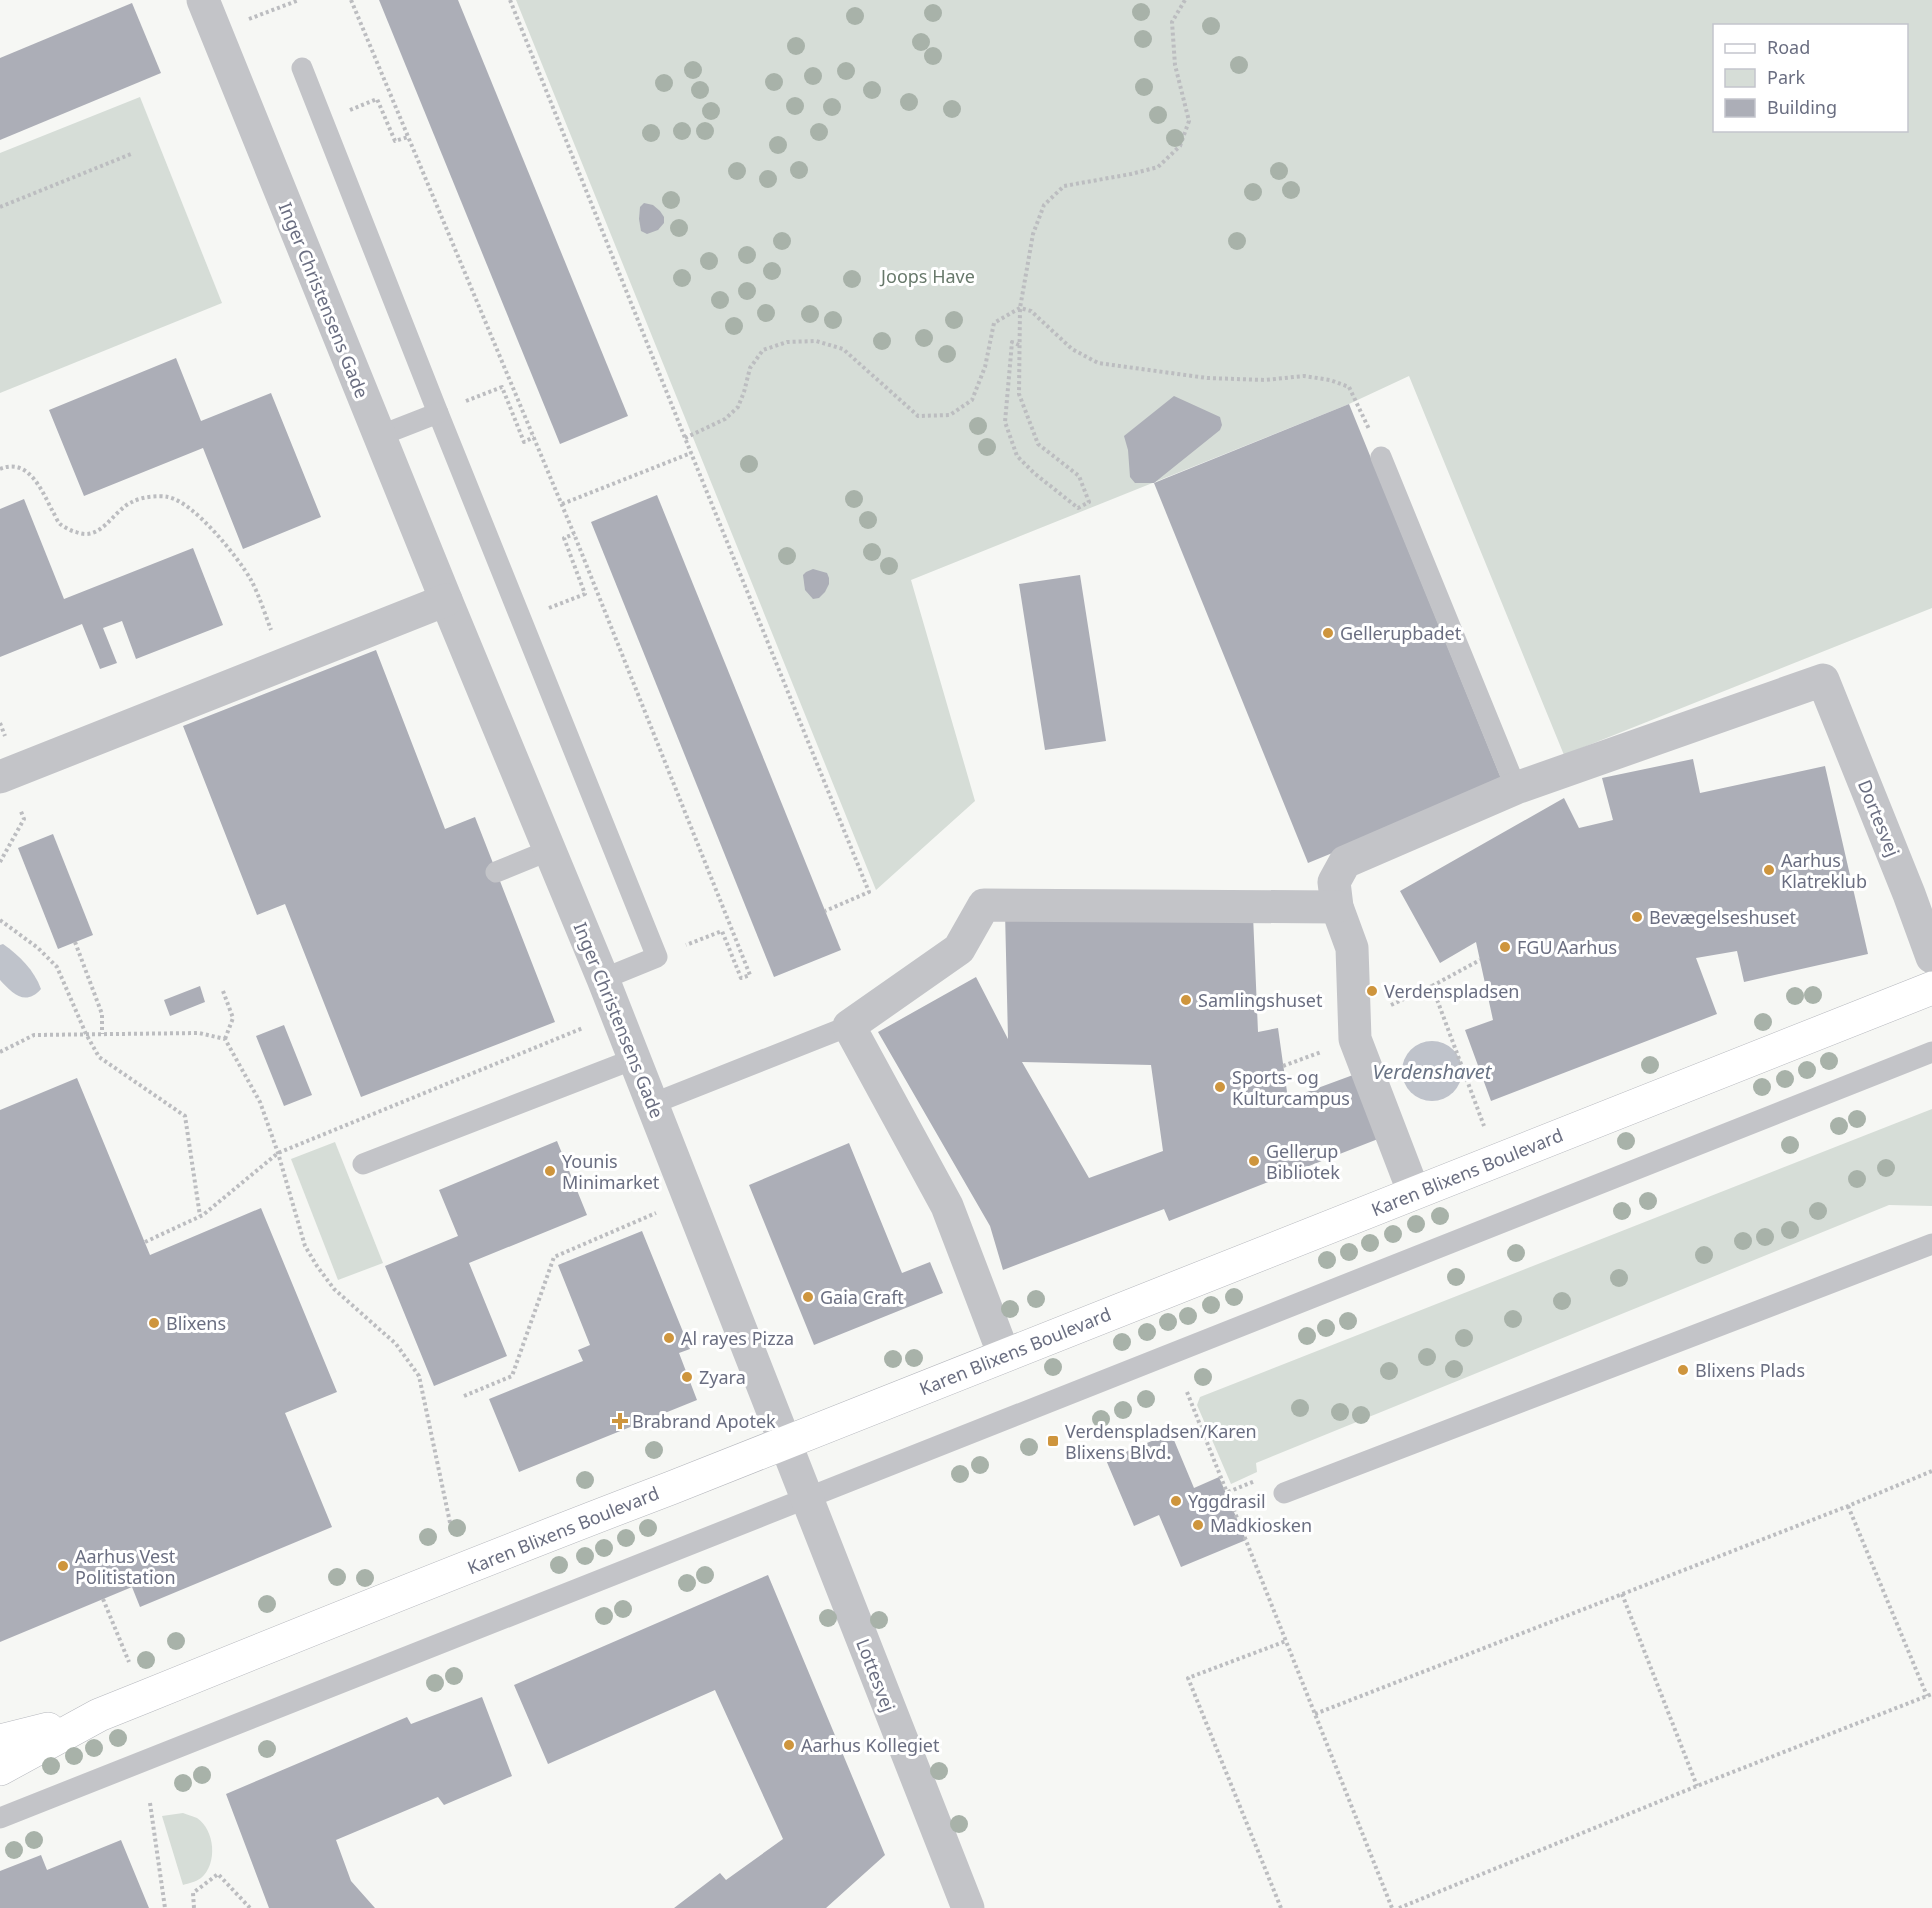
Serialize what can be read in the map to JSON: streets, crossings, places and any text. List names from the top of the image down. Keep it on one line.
{"streets":{"street":["Inger Christensens Gade","Dortesvej","Karen Blixens Boulevard","Lottesvej"]},"crossings":[["Inger Christensens Gade","Karen Blixens Boulevard"],["Inger Christensens Gade","Lottesvej"],["Karen Blixens Boulevard","Lottesvej"]],"water":["Verdenshavet"],"parks":["Joops Have"],"places":{"other":["Gellerupbadet","Aarhus Klatreklub","Bevægelseshuset","FGU Aarhus","Verdenspladsen","Samlingshuset","Sports- og Kulturcampus","Gellerup Bibliotek","Younis Minimarket","Gaia Craft","Blixens","Al rayes Pizza","Blixens Plads","Zyara","Yggdrasil","Madkiosken","Aarhus Vest Politistation","Aarhus Kollegiet"],"health":["Brabrand Apotek"],"transit":["Verdenspladsen/Karen Blixens Blvd."]},"legend":["Road","Park","Building"]}
